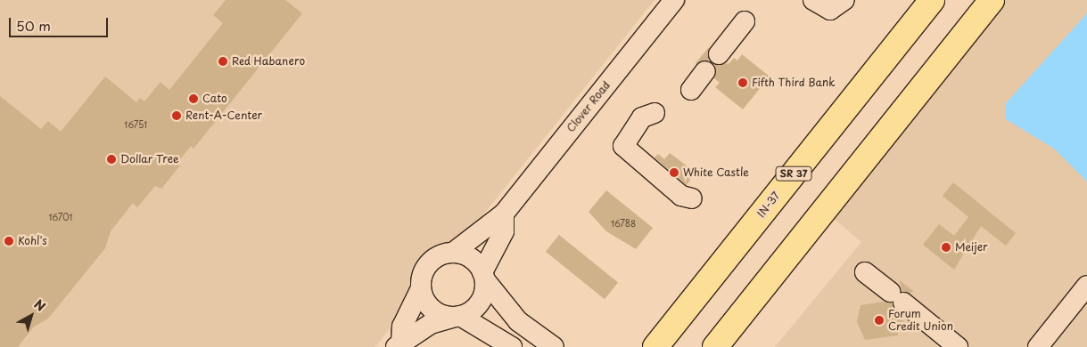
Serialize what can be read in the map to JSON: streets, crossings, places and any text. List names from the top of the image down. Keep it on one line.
{"streets":{"highway":["SR 37","IN-37"],"street":["Clover Road"]},"places":["Red Habanero","Fifth Third Bank","Cato","Rent-A-Center","Dollar Tree","White Castle","Kohl's","Meijer","Forum Credit Union"],"house_numbers":["16751","16701","16788"],"scale_bar":"50 m","north":"top right"}
